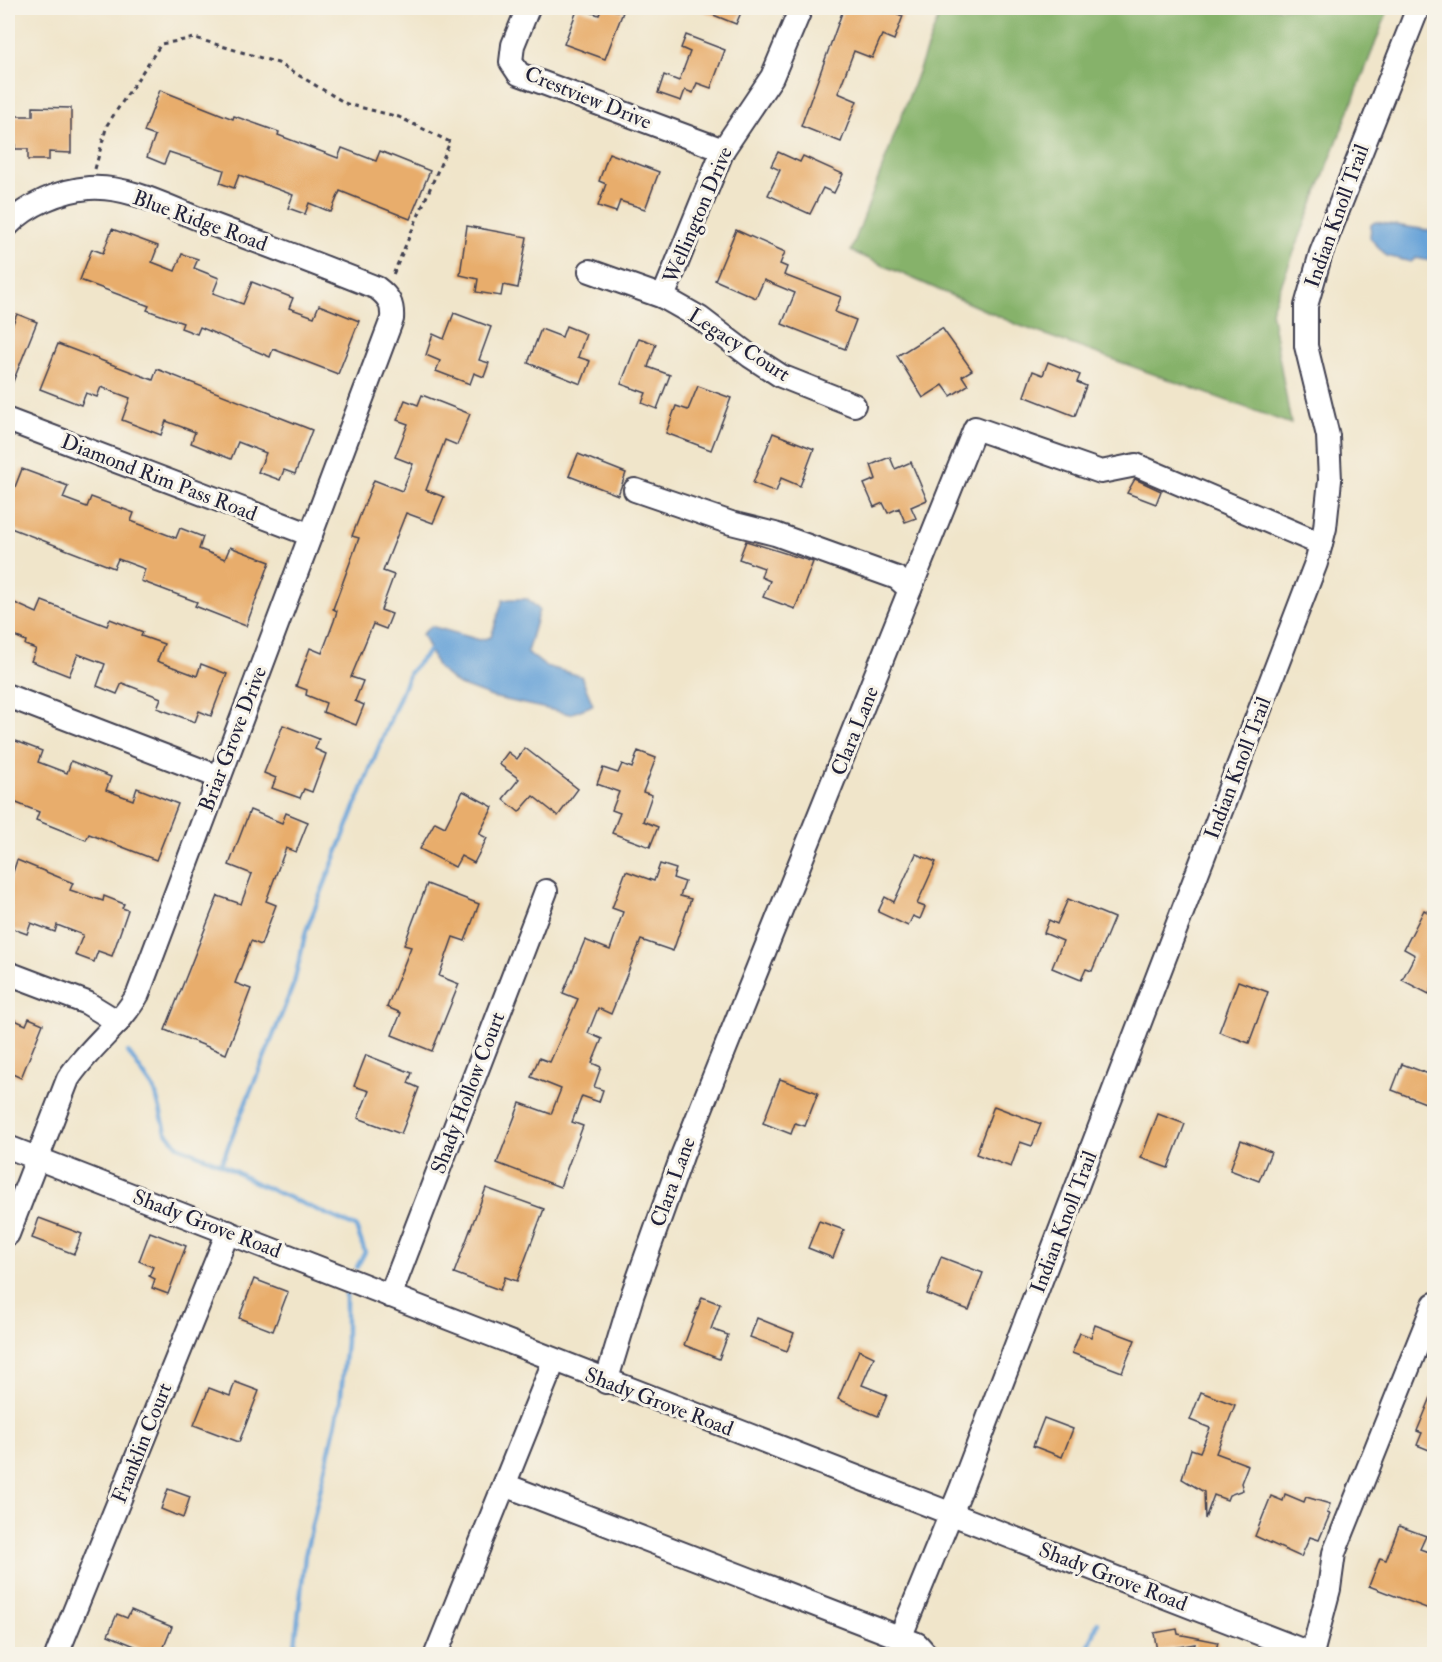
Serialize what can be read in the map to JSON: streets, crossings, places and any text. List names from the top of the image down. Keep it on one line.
{"streets":{"street":["Crestview Drive","Wellington Drive","Indian Knoll Trail","Blue Ridge Road","Legacy Court","Diamond Rim Pass Road","Clara Lane","Briar Grove Drive","Shady Hollow Court","Shady Grove Road","Franklin Court"]},"crossings":[["Crestview Drive","Wellington Drive"],["Wellington Drive","Legacy Court"],["Indian Knoll Trail","Clara Lane"],["Indian Knoll Trail","Shady Grove Road"],["Blue Ridge Road","Briar Grove Drive"],["Diamond Rim Pass Road","Briar Grove Drive"],["Clara Lane","Shady Grove Road"],["Briar Grove Drive","Shady Grove Road"],["Shady Hollow Court","Shady Grove Road"],["Shady Grove Road","Franklin Court"]]}
